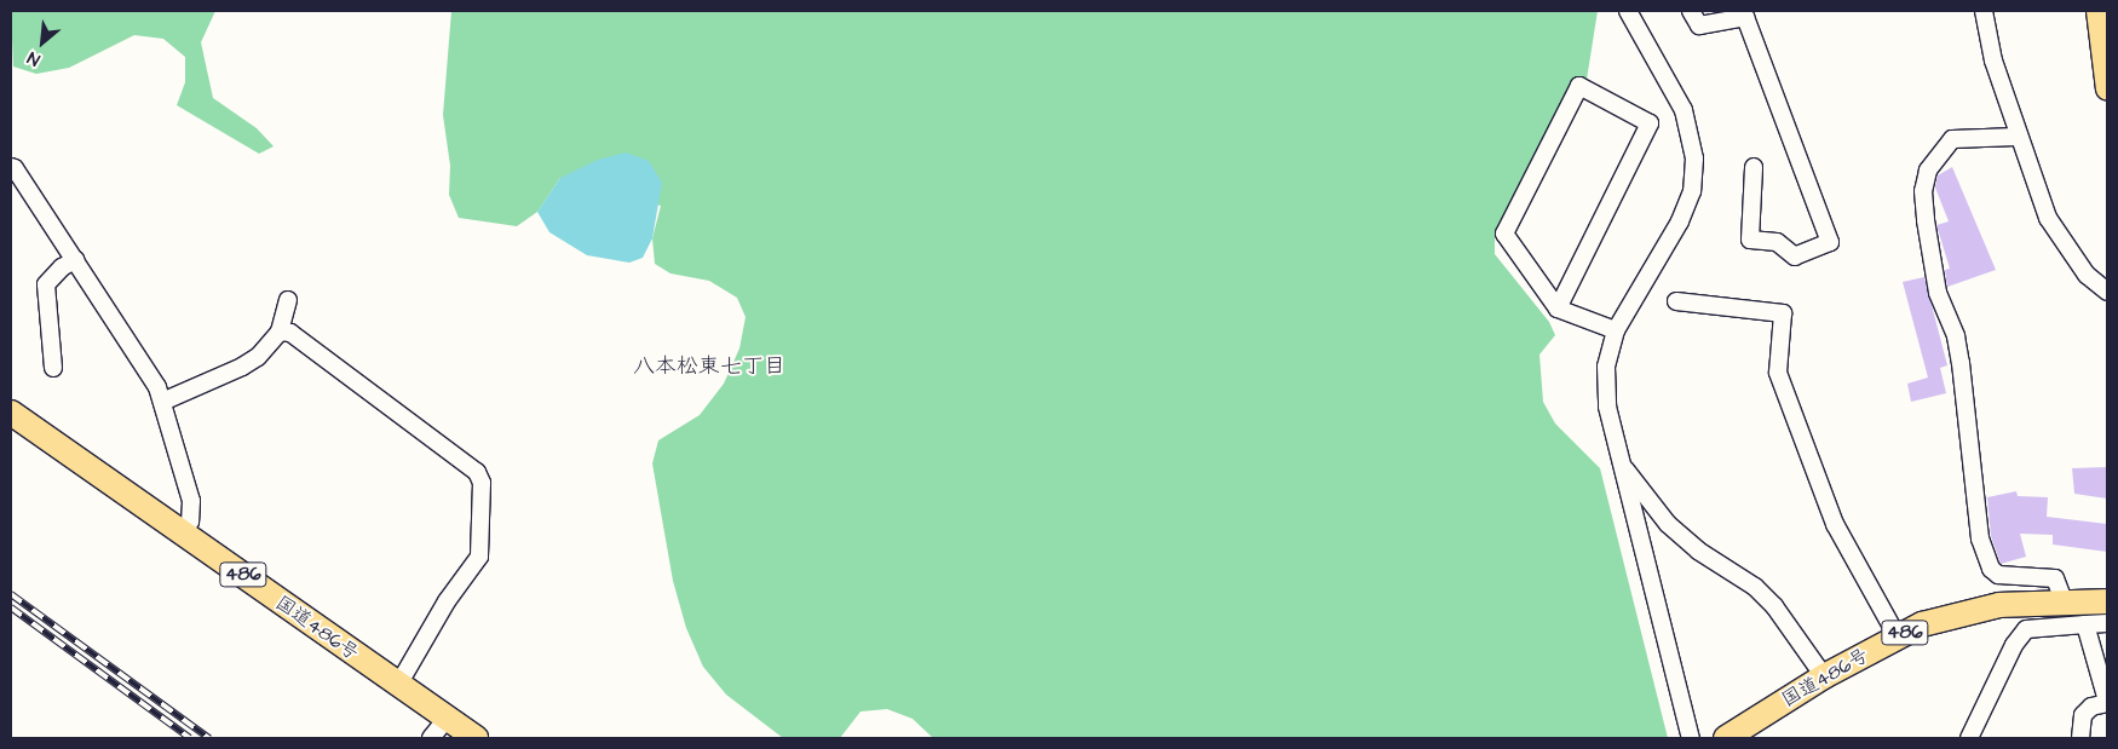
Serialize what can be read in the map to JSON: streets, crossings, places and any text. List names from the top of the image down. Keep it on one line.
{"streets":{"highway":["486","国道486号"]},"districts":["八本松東七丁目"],"north":"bottom left"}
